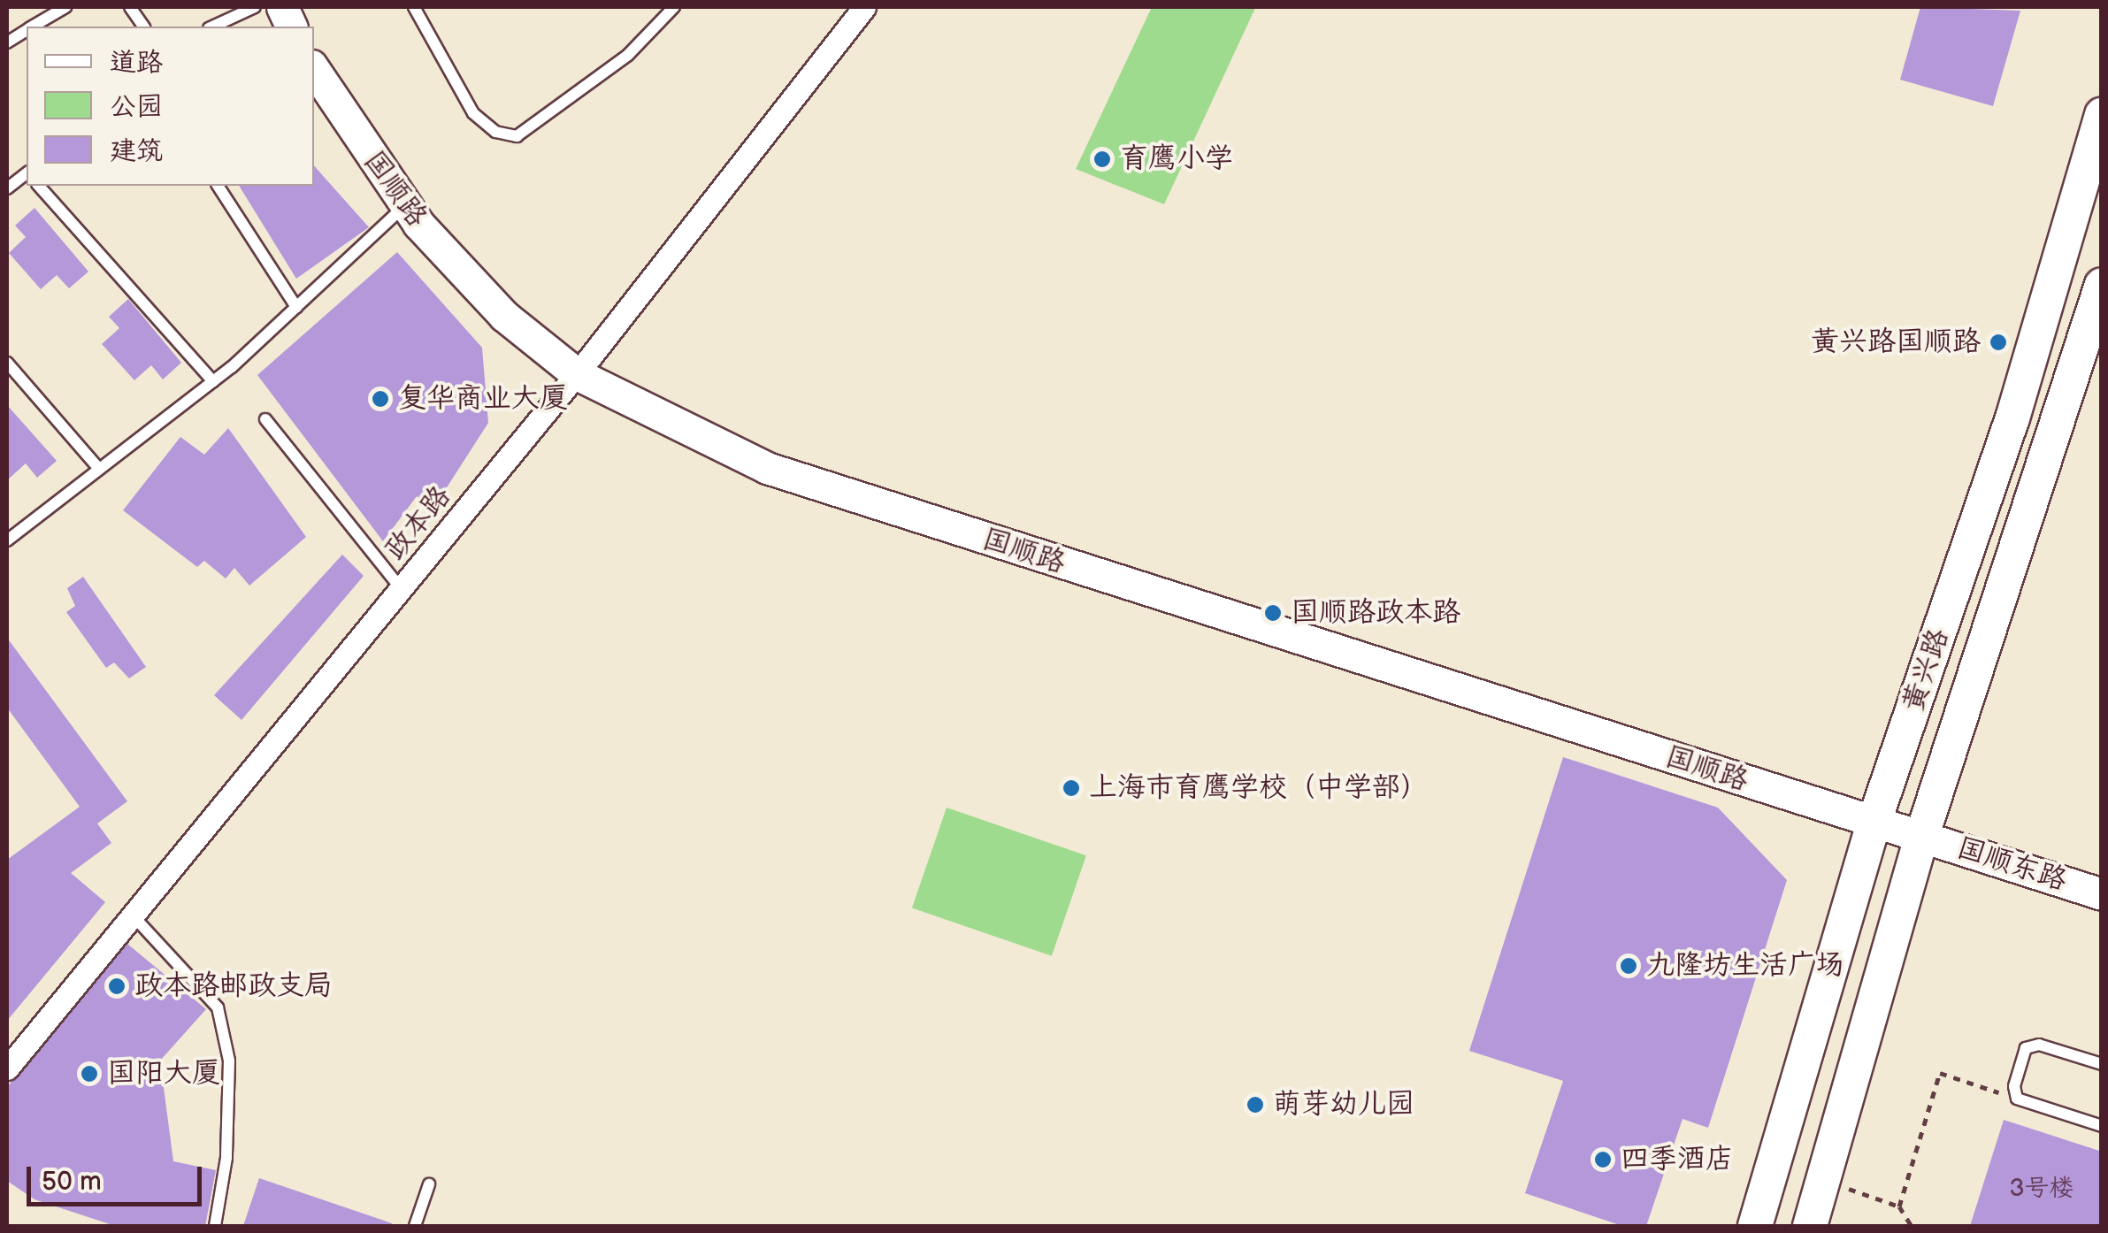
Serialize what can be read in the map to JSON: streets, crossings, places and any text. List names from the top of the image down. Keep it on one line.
{"streets":{"main road":["黄兴路"],"street":["国顺路","政本路","国顺东路"]},"crossings":[["国顺路","政本路"],["国顺路","黄兴路"],["国顺路","国顺东路"],["黄兴路","国顺东路"]],"places":["育鹰小学","黄兴路国顺路","复华商业大厦","国顺路政本路","上海市育鹰学校（中学部）","九隆坊生活广场","政本路邮政支局","国阳大厦","萌芽幼儿园","四季酒店"],"house_numbers":["3号楼"],"legend":["道路","公园","建筑"],"scale_bar":"50 m"}
